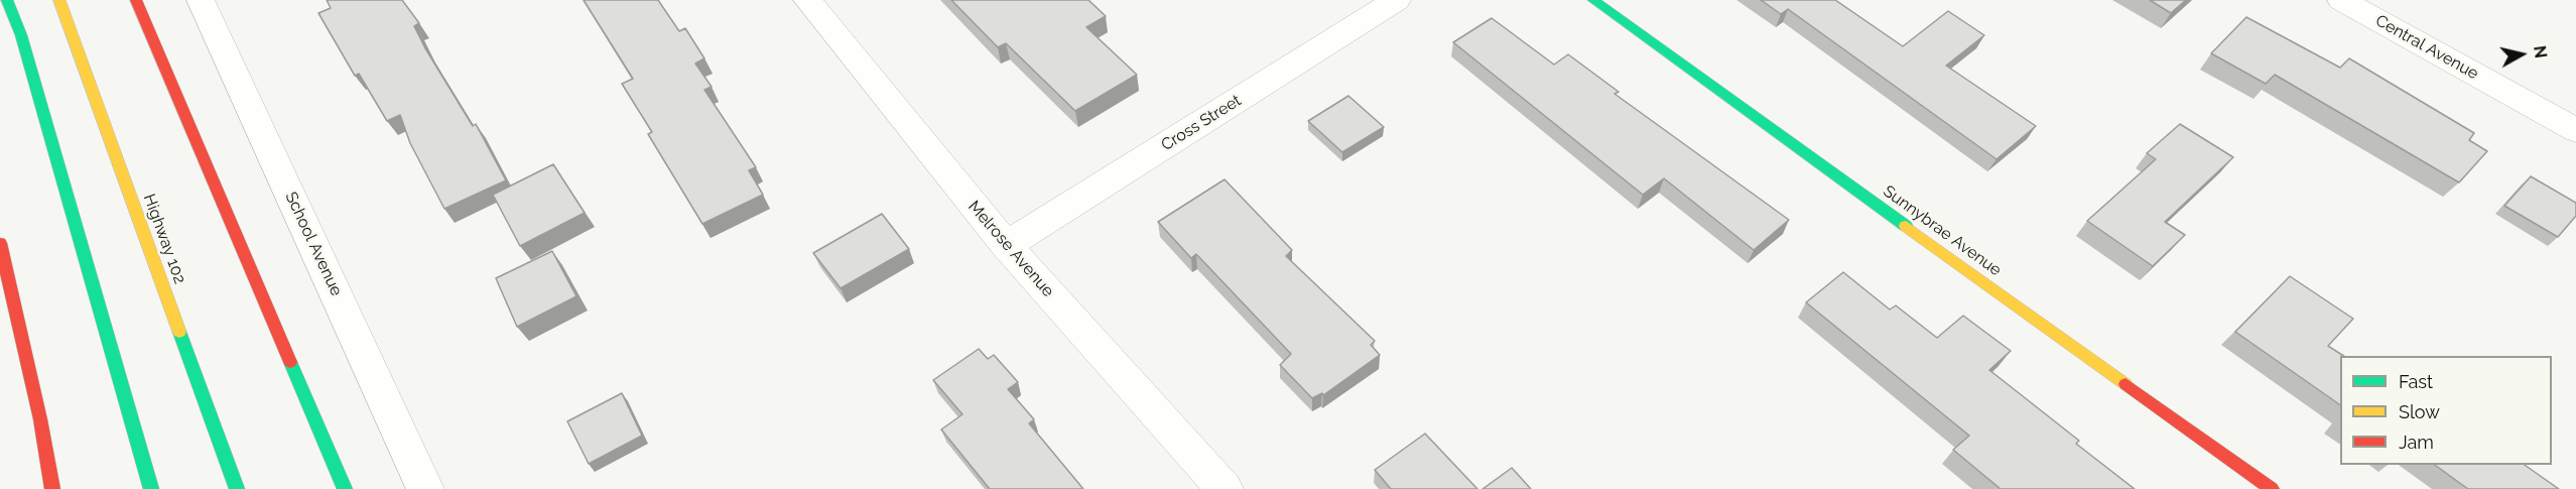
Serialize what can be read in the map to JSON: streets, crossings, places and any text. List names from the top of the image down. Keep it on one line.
{"streets":{"main road":["Sunnybrae Avenue","Highway 102"],"street":["Central Avenue","Cross Street","School Avenue","Melrose Avenue"]},"crossings":[["Cross Street","Melrose Avenue"]],"legend":["Fast","Slow","Jam"],"north":"right"}
